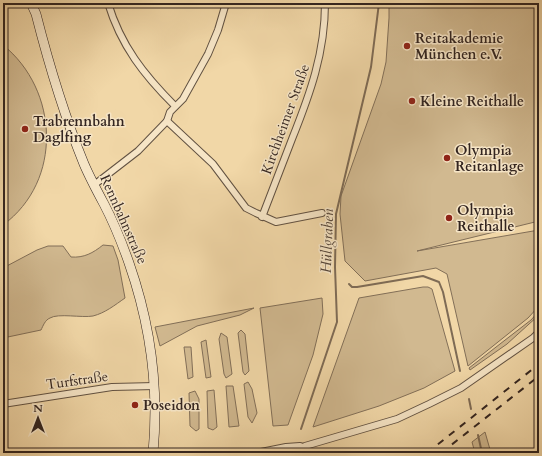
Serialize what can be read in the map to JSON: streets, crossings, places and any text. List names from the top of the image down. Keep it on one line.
{"streets":{"street":["Kirchheimer Straße","Rennbahnstraße","Turfstraße"]},"crossings":[["Rennbahnstraße","Turfstraße"]],"water":["Hüllgraben"],"places":["Reitakademie München e.V.","Kleine Reithalle","Trabrennbahn Daglfing","Olympia Reitanlage","Olympia Reithalle","Poseidon"],"north":"top"}
